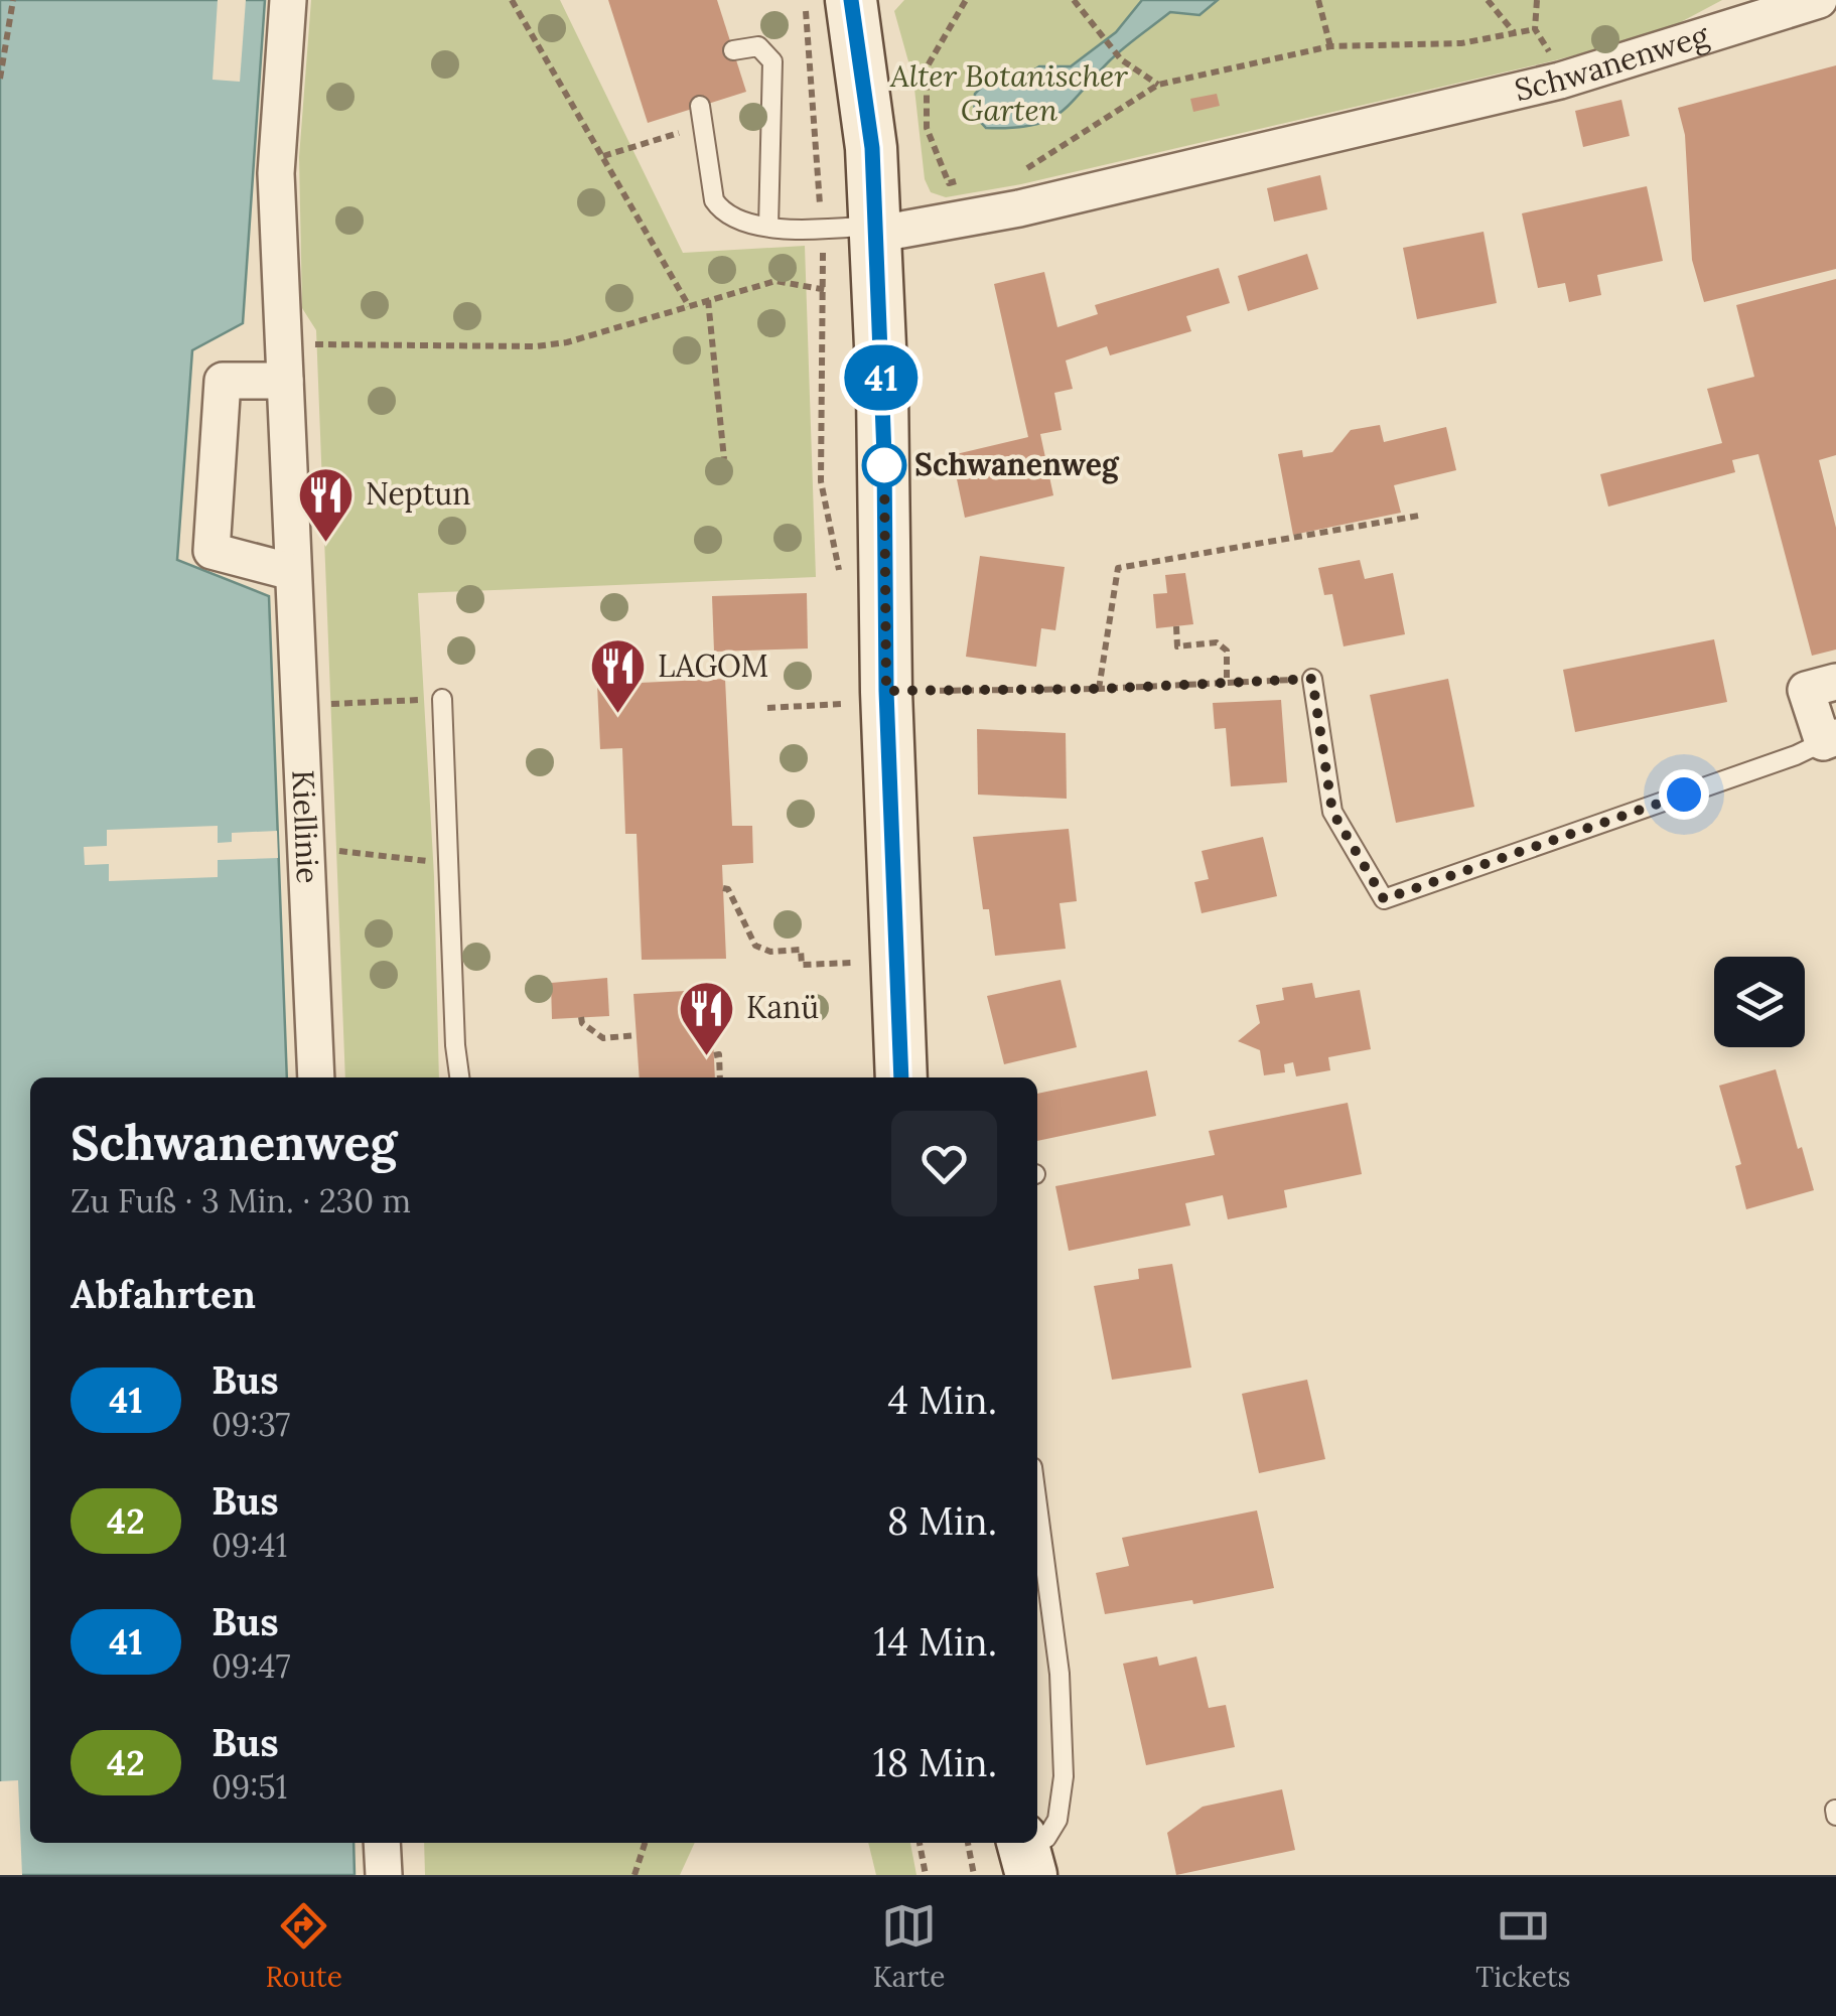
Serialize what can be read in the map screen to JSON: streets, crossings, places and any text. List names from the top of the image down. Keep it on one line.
{"streets":{"street":["Schwanenweg","Kiellinie"]},"parks":["Alter Botanischer Garten"],"places":{"other":["Schwanenweg"],"restaurant":["Neptun","LAGOM","Kanü"]},"lines":["bus line 41"],"page":{"on_map":"41","heading":[["Schwanenweg","Zu Fuß · 3 Min. · 230 m"],"Abfahrten"],"list":[{"mark":"41","name":"Bus","note":"09:37","value":"4 Min."},{"mark":"42","name":"Bus","note":"09:41","value":"8 Min."},{"mark":"41","name":"Bus","note":"09:47","value":"14 Min."},{"mark":"42","name":"Bus","note":"09:51","value":"18 Min."}],"tabs":["Route","Karte","Tickets"]}}
